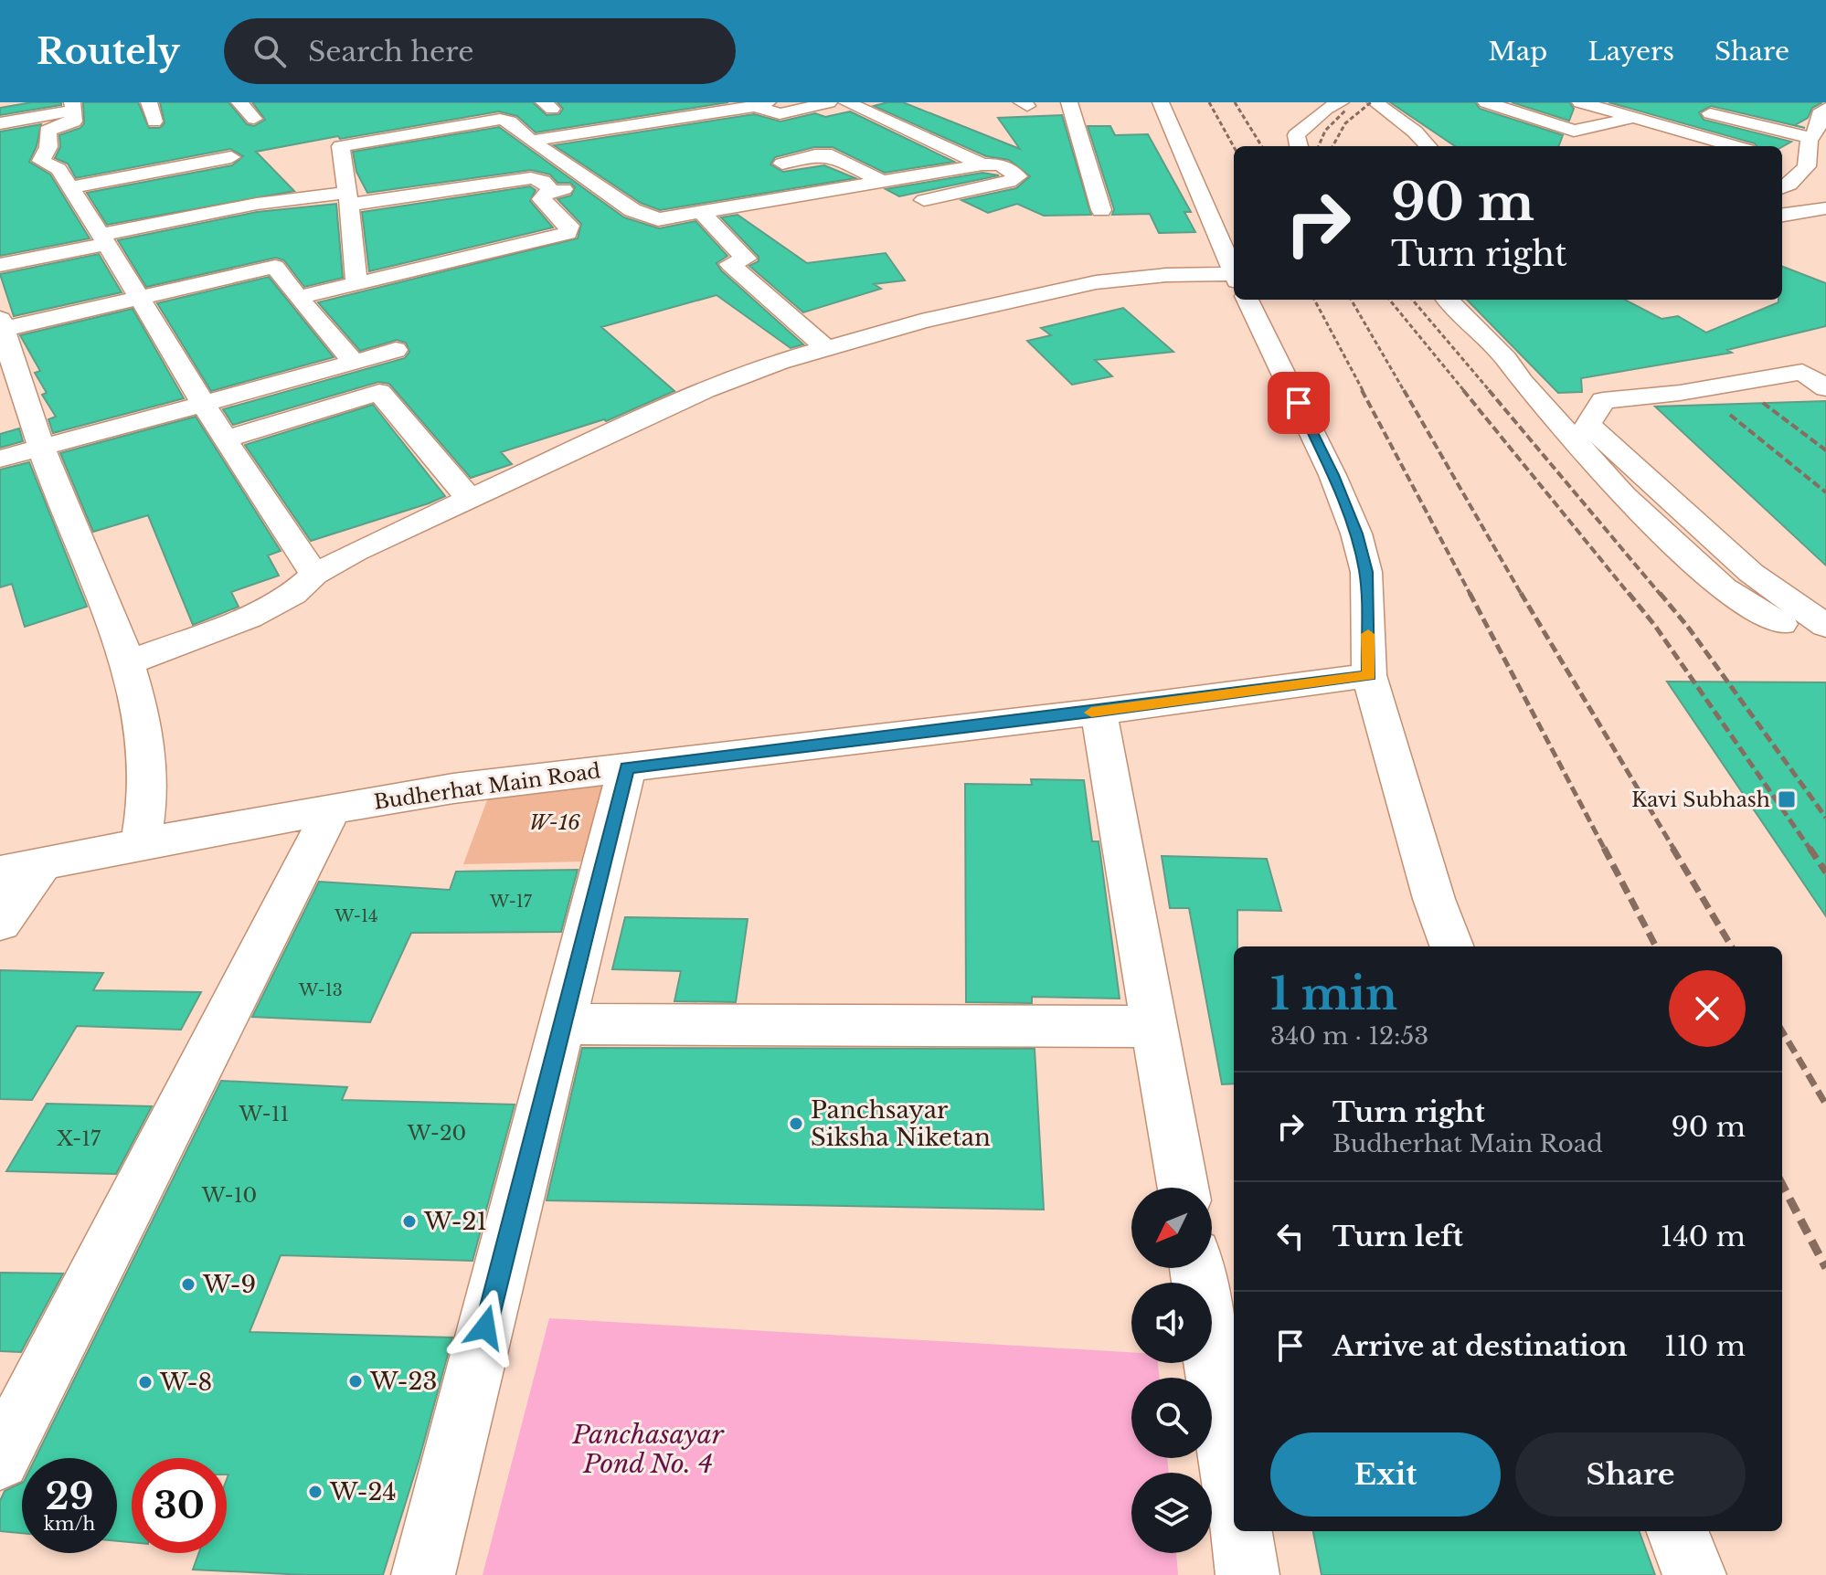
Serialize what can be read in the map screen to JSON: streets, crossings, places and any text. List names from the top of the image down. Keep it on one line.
{"streets":{"street":["Budherhat Main Road"]},"water":["Panchasayar Pond No. 4"],"parks":["W-16"],"places":{"transit":["Kavi Subhash"],"other":["Panchsayar Siksha Niketan","W-21","W-9","W-23","W-8","W-24"]},"house_numbers":["W-17","W-14","W-13","W-11","W-20","X-17","W-10"],"north":"bottom left","page":{"header":"Routely","search":"Search here","nav":["Map","Layers","Share"],"turn":["90 m","Turn right"],"heading":["1 min","340 m · 12:53"],"list":[{"name":"Turn right","note":"Budherhat Main Road","value":"90 m"},{"name":"Turn left","value":"140 m"},{"name":"Arrive at destination","value":"110 m"}],"buttons":["Exit","Share"],"speed":"29 km/h","limit":"30"}}
